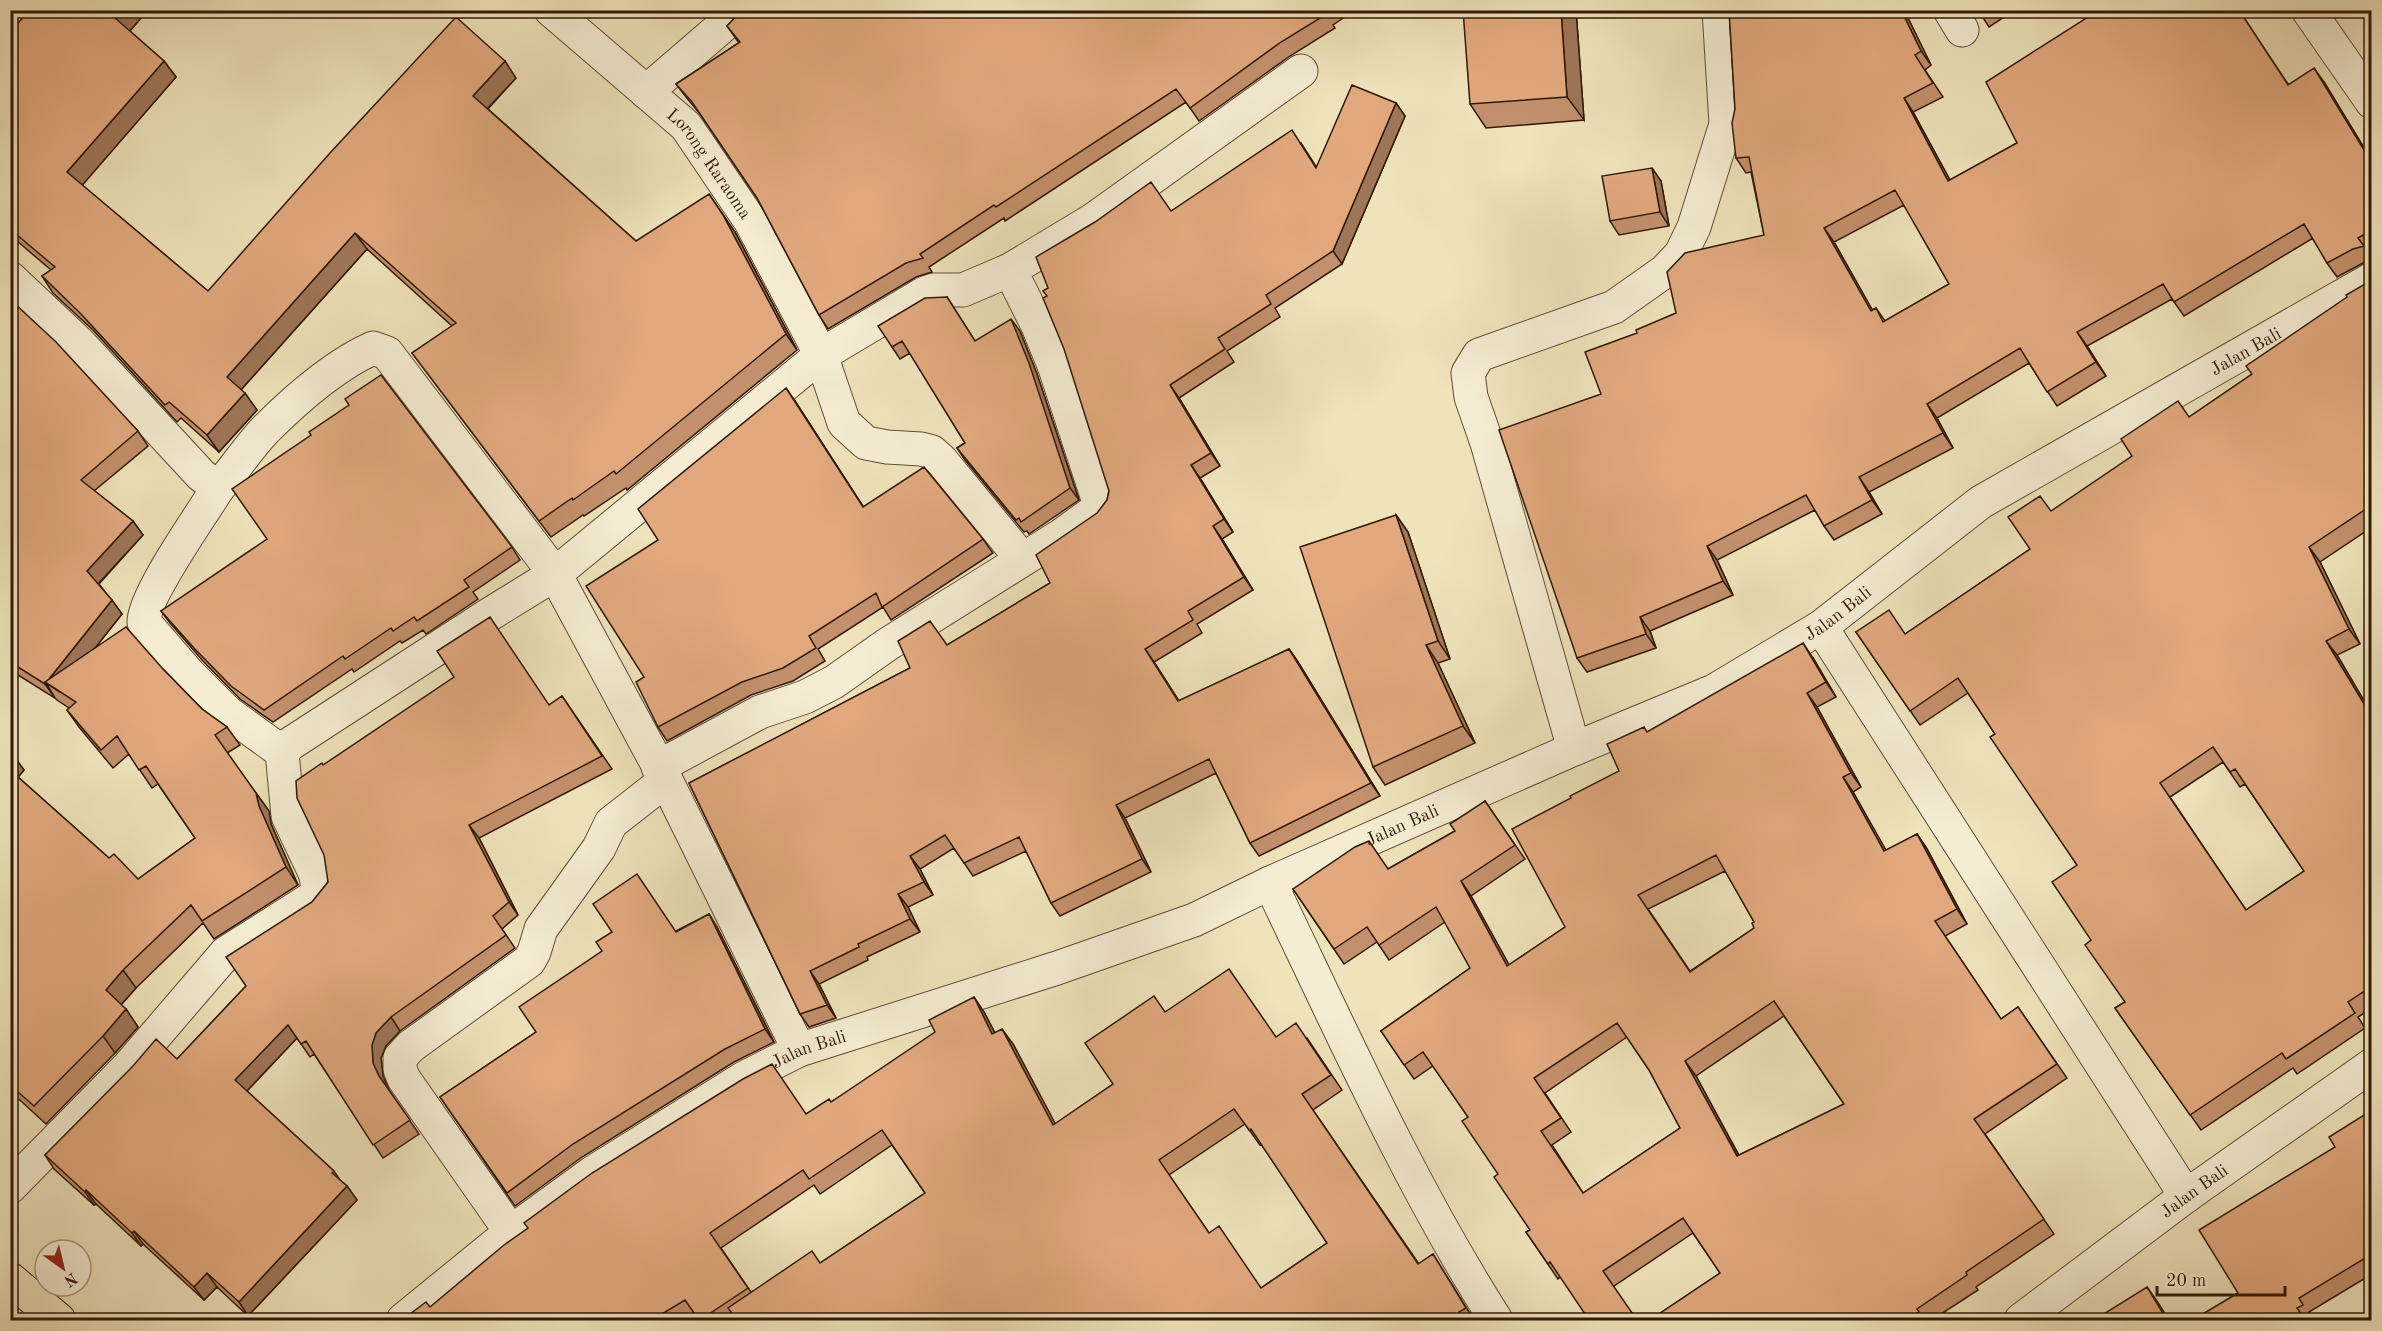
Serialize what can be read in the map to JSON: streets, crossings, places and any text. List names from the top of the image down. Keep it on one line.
{"streets":{"street":["Lorong Raraoma","Jalan Bali"]},"scale_bar":"20 m","north":"bottom right"}
